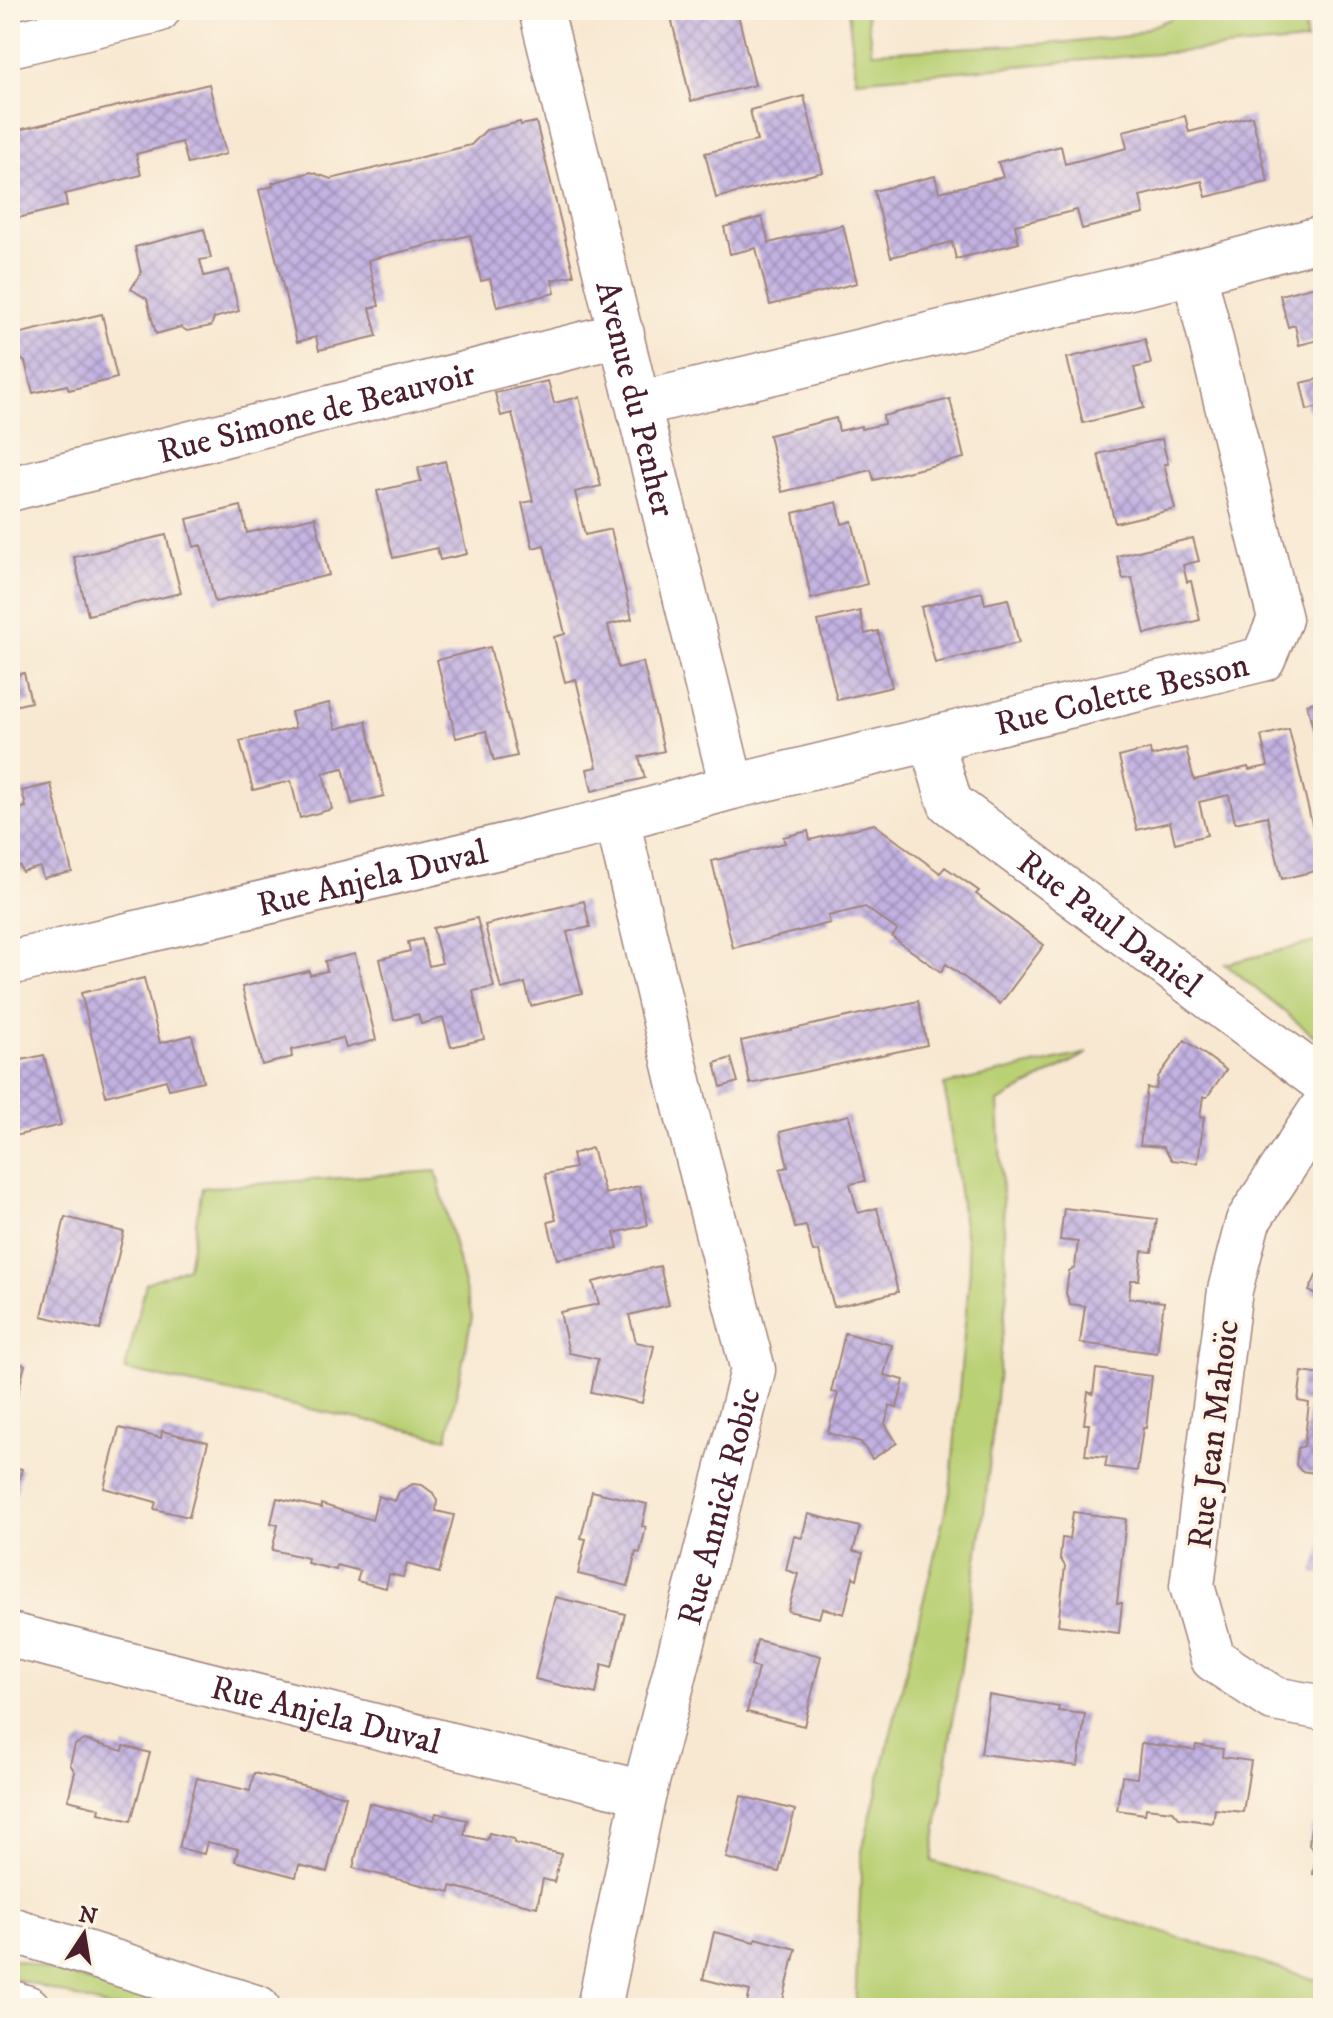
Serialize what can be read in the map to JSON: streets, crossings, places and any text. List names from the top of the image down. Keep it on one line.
{"streets":{"street":["Avenue du Penher","Rue Simone de Beauvoir","Rue Colette Besson","Rue Anjela Duval","Rue Paul Daniel","Rue Jean Mahoïc","Rue Annick Robic"]},"crossings":[["Avenue du Penher","Rue Simone de Beauvoir"],["Avenue du Penher","Rue Colette Besson"],["Avenue du Penher","Rue Anjela Duval"],["Rue Colette Besson","Rue Anjela Duval"],["Rue Colette Besson","Rue Paul Daniel"],["Rue Anjela Duval","Rue Annick Robic"]],"north":"top"}
